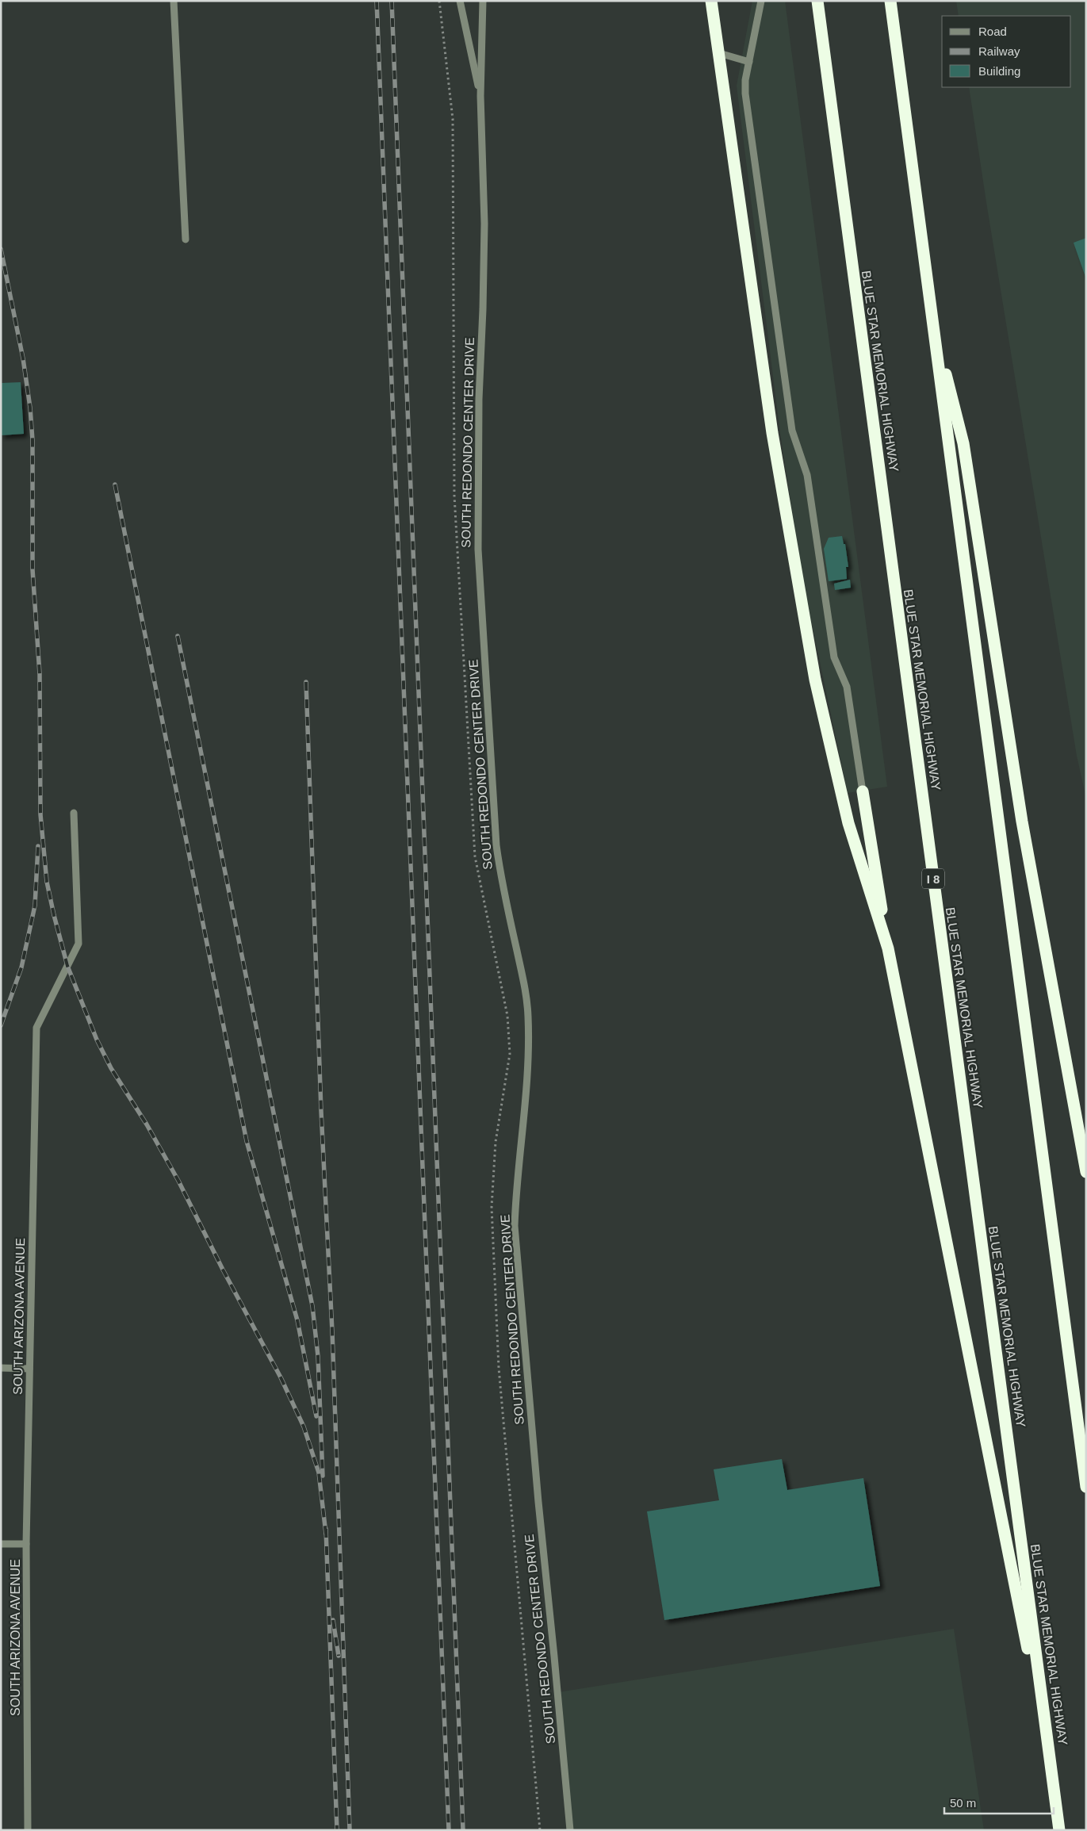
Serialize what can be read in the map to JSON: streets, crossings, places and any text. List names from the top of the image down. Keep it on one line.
{"streets":{"highway":["BLUE STAR MEMORIAL HIGHWAY","I 8"],"street":["SOUTH REDONDO CENTER DRIVE","SOUTH ARIZONA AVENUE"]},"legend":["Road","Railway","Building"],"scale_bar":"50 m"}
